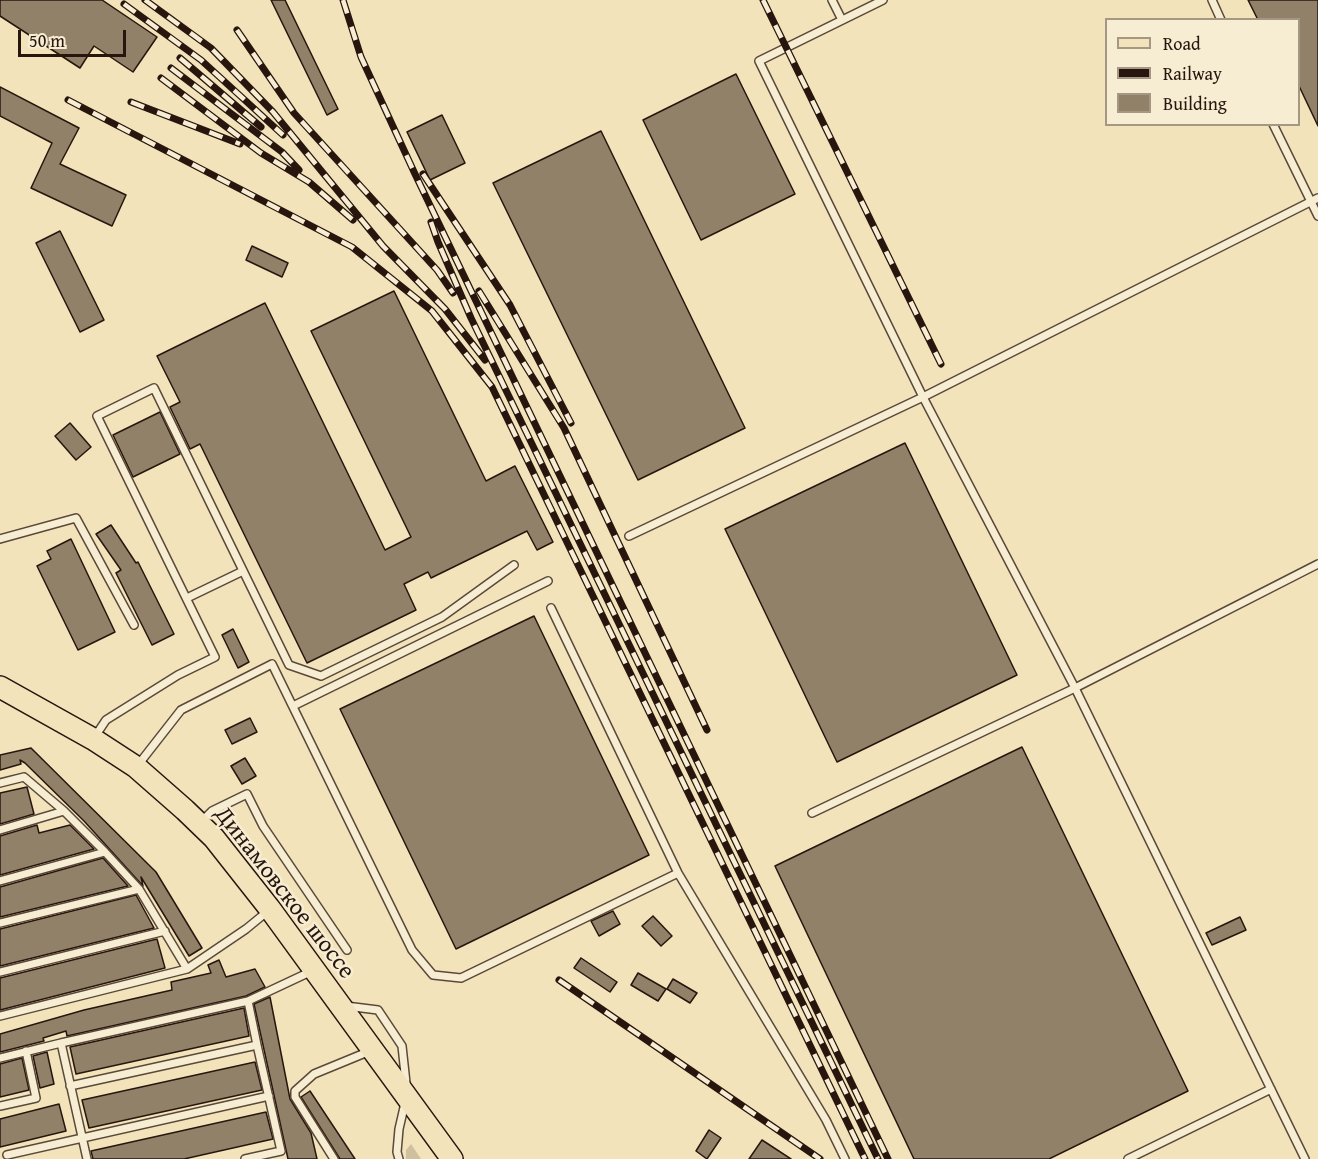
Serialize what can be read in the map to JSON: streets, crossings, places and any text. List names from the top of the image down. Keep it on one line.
{"streets":{"main road":["Динамовское шоссе"]},"legend":["Road","Railway","Building"],"scale_bar":"50 m"}
